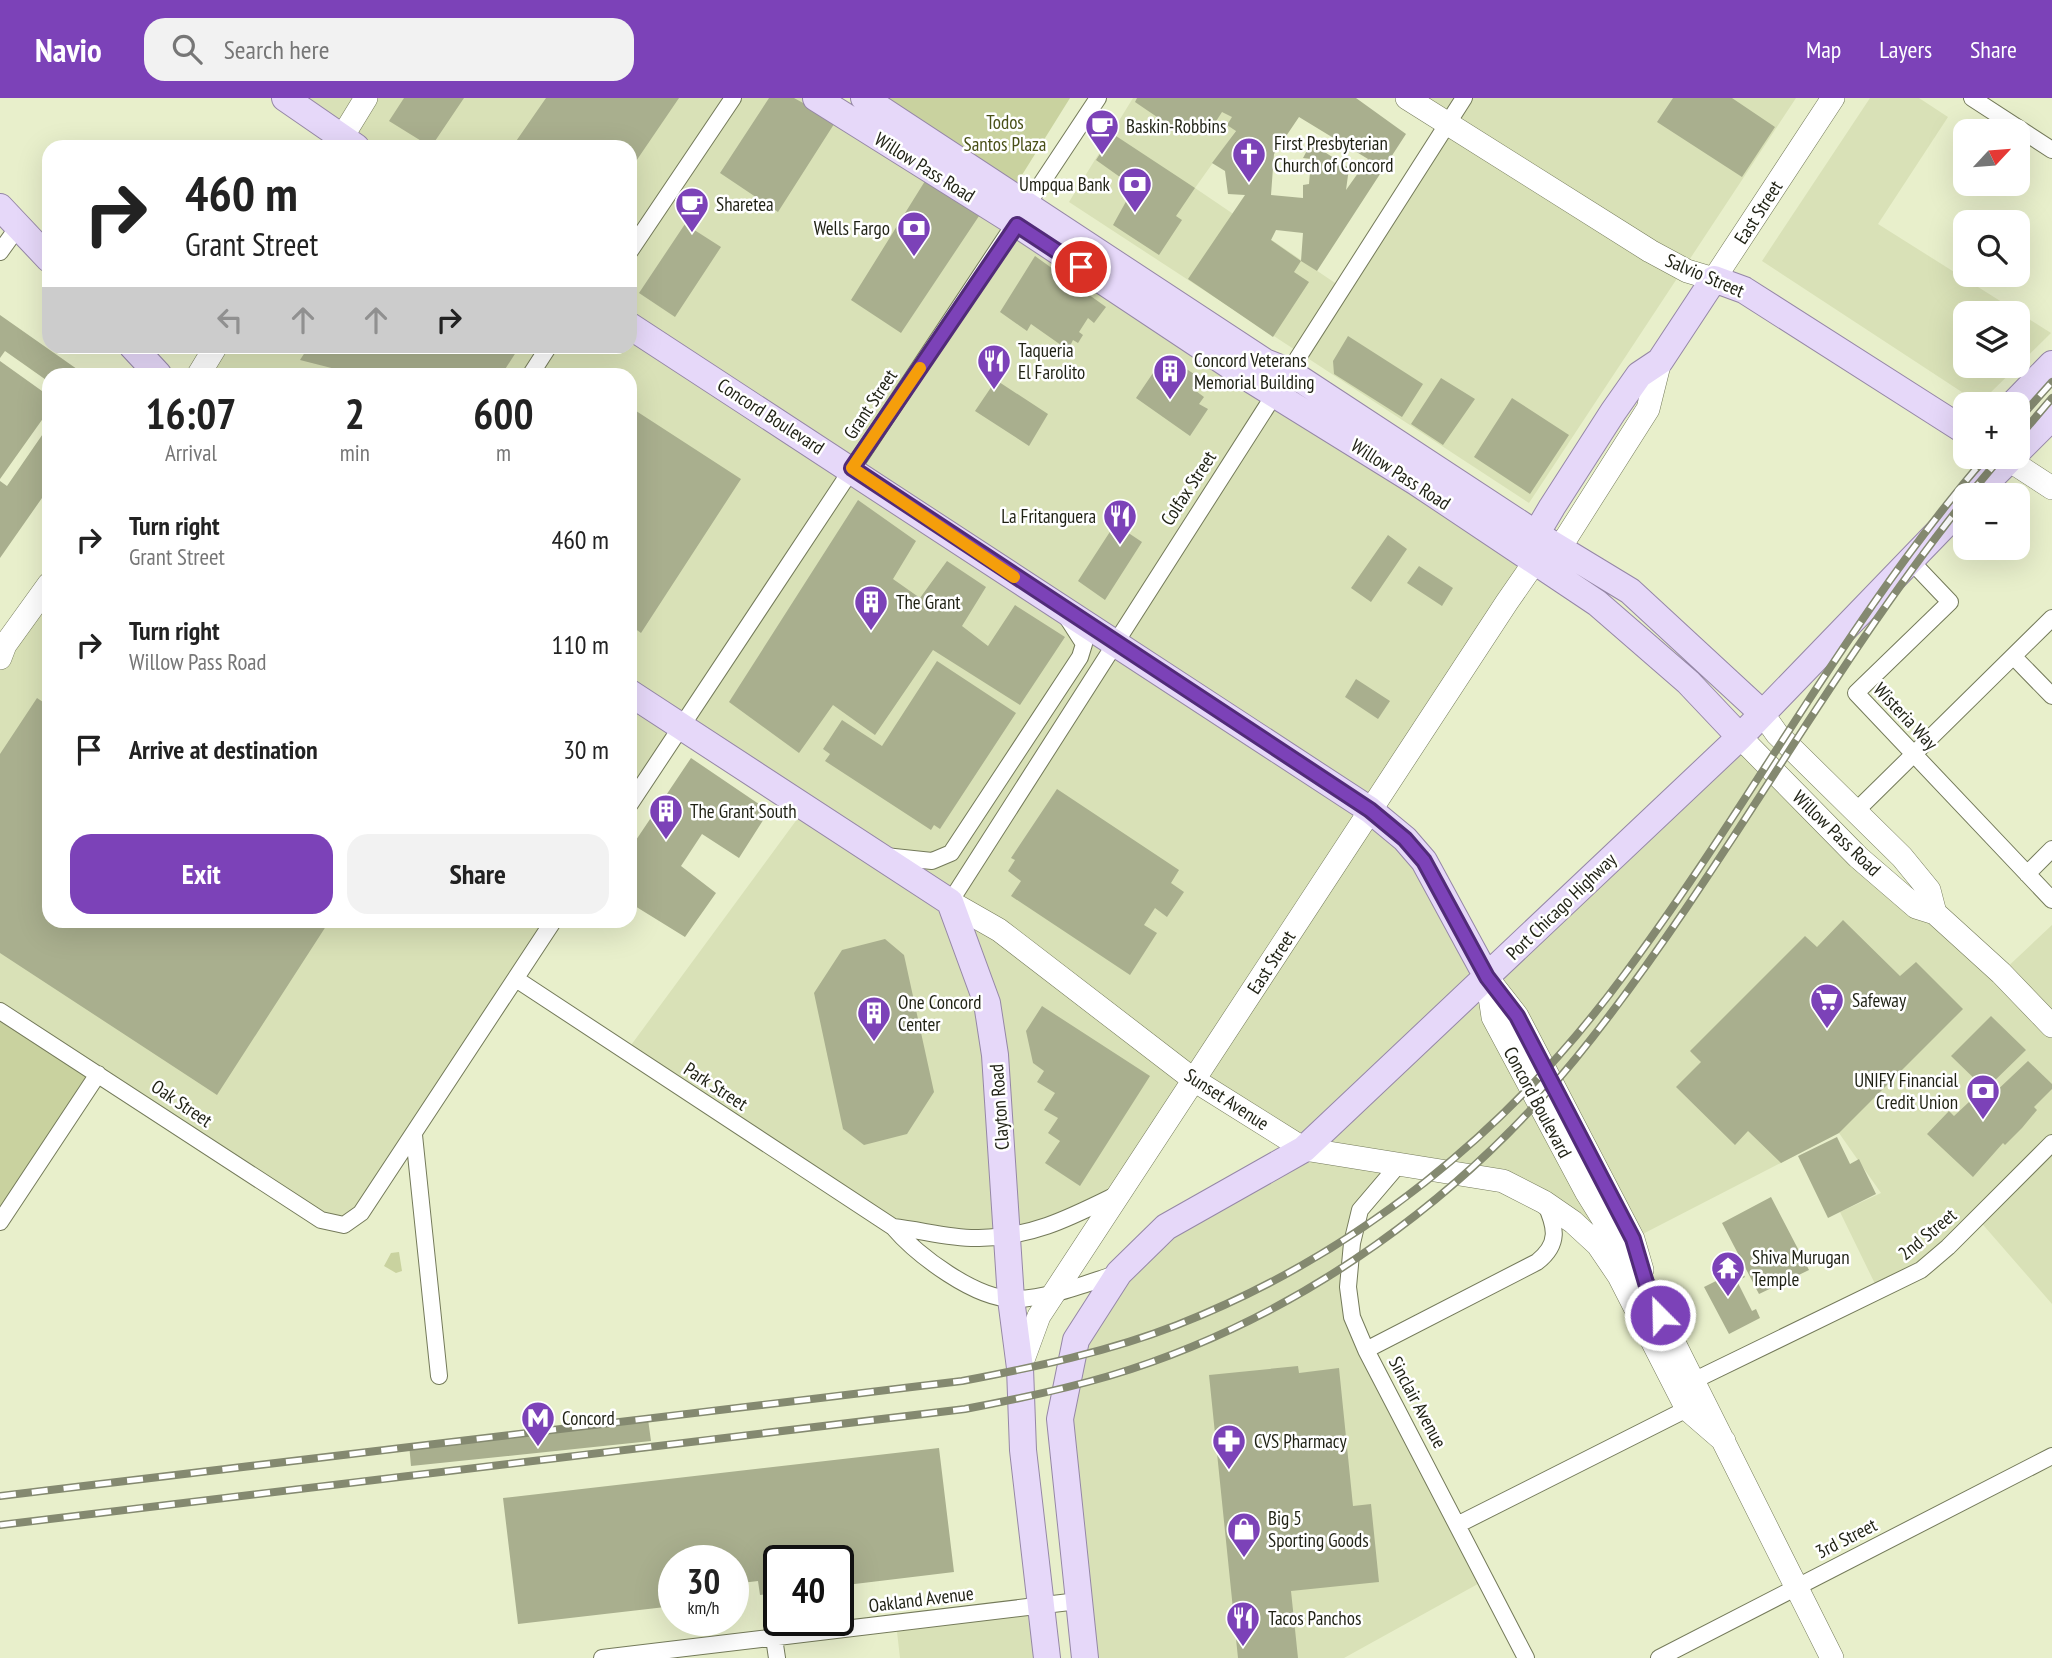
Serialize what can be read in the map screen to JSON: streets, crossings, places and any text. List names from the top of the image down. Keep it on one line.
{"streets":{"main road":["Willow Pass Road","East Street","Salvio Street","Concord Boulevard","Port Chicago Highway","Clayton Road"],"street":["Grant Street","Colfax Street","Wisteria Way","Park Street","Sunset Avenue","Oak Street","2nd Street","Sinclair Avenue","3rd Street","Oakland Avenue"]},"crossings":[["Willow Pass Road","East Street"],["Willow Pass Road","Grant Street"],["Willow Pass Road","Colfax Street"],["Willow Pass Road","Port Chicago Highway"],["East Street","Salvio Street"],["East Street","Concord Boulevard"],["East Street","Park Street"],["East Street","Sunset Avenue"],["East Street","Clayton Road"],["Salvio Street","Colfax Street"],["Grant Street","Concord Boulevard"],["Concord Boulevard","Colfax Street"],["Concord Boulevard","Port Chicago Highway"],["Concord Boulevard","Sunset Avenue"],["Concord Boulevard","2nd Street"],["Concord Boulevard","3rd Street"],["Colfax Street","Sunset Avenue"],["Colfax Street","Clayton Road"],["Wisteria Way","Port Chicago Highway"],["Port Chicago Highway","Park Street"],["Port Chicago Highway","Sunset Avenue"],["Port Chicago Highway","Oakland Avenue"],["Park Street","Clayton Road"],["Sunset Avenue","Clayton Road"],["Sunset Avenue","Sinclair Avenue"],["Clayton Road","Oakland Avenue"]],"parks":["Todos Santos Plaza"],"places":{"cafe":["Baskin-Robbins","Sharetea"],"church":["First Presbyterian Church of Concord"],"bank":["Umpqua Bank","Wells Fargo","UNIFY Financial Credit Union"],"restaurant":["Taqueria El Farolito","La Fritanguera","Tacos Panchos"],"building":["Concord Veterans Memorial Building","The Grant","The Grant South","One Concord Center"],"supermarket":["Safeway"],"temple":["Shiva Murugan Temple"],"metro station":["Concord"],"pharmacy":["CVS Pharmacy"],"shop":["Big 5 Sporting Goods"]},"north":"top right","page":{"header":"Navio","search":"Search here","nav":["Map","Layers","Share"],"map_buttons":["+","−"],"turn":["460 m","Grant Street"],"eta":["16:07","Arrival","2","min","600","m"],"list":[{"name":"Turn right","note":"Grant Street","value":"460 m"},{"name":"Turn right","note":"Willow Pass Road","value":"110 m"},{"name":"Arrive at destination","value":"30 m"}],"buttons":["Exit","Share"],"speed":"30 km/h","limit":"40"}}
